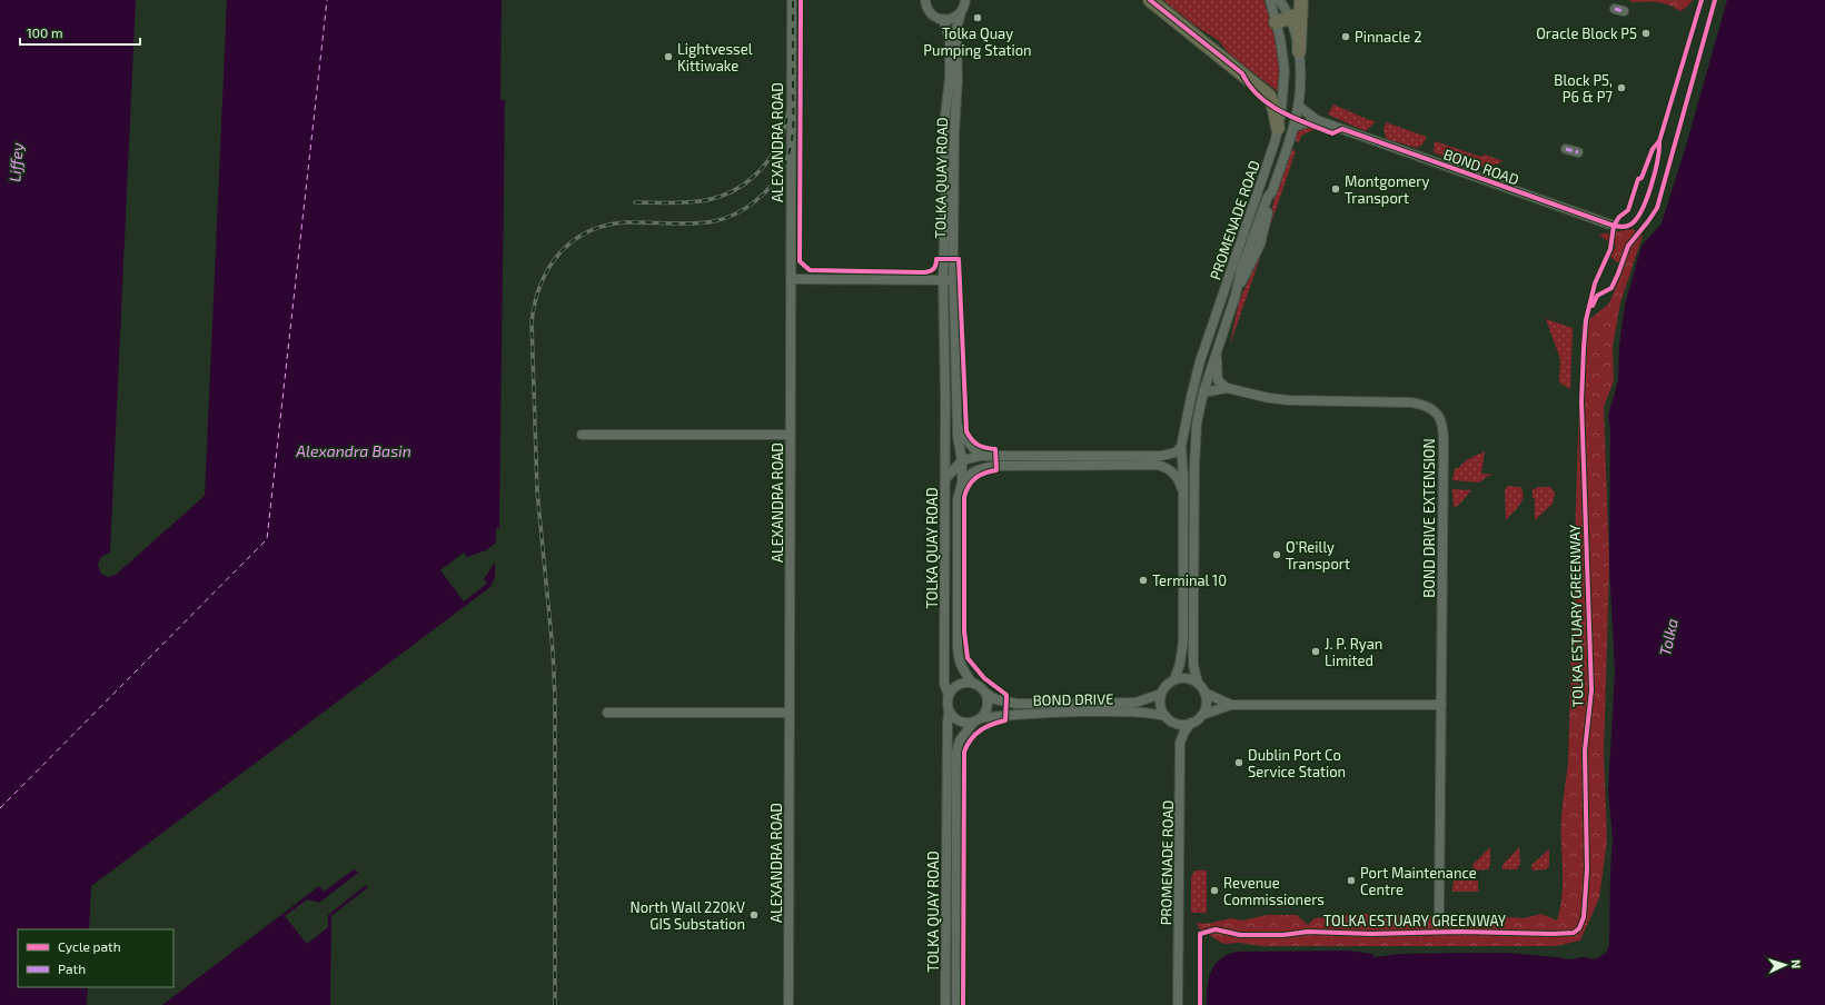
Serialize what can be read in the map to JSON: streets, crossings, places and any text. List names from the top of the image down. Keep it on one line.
{"streets":{"street":["ALEXANDRA ROAD","BOND ROAD","TOLKA QUAY ROAD","PROMENADE ROAD","BOND DRIVE EXTENSION","BOND DRIVE"],"cycle path":["TOLKA ESTUARY GREENWAY"]},"crossings":[["BOND ROAD","PROMENADE ROAD"],["TOLKA QUAY ROAD","BOND DRIVE"],["PROMENADE ROAD","BOND DRIVE EXTENSION"],["PROMENADE ROAD","BOND DRIVE"]],"water":["Liffey","Alexandra Basin","Tolka"],"places":["Tolka Quay Pumping Station","Oracle Block P5","Pinnacle 2","Lightvessel Kittiwake","Block P5, P6 & P7","Montgomery Transport","O'Reilly Transport","Terminal 10","J. P. Ryan Limited","Dublin Port Co Service Station","Port Maintenance Centre","Revenue Commissioners","North Wall 220kV GIS Substation"],"legend":["Cycle path","Path"],"scale_bar":"100 m","north":"right"}
